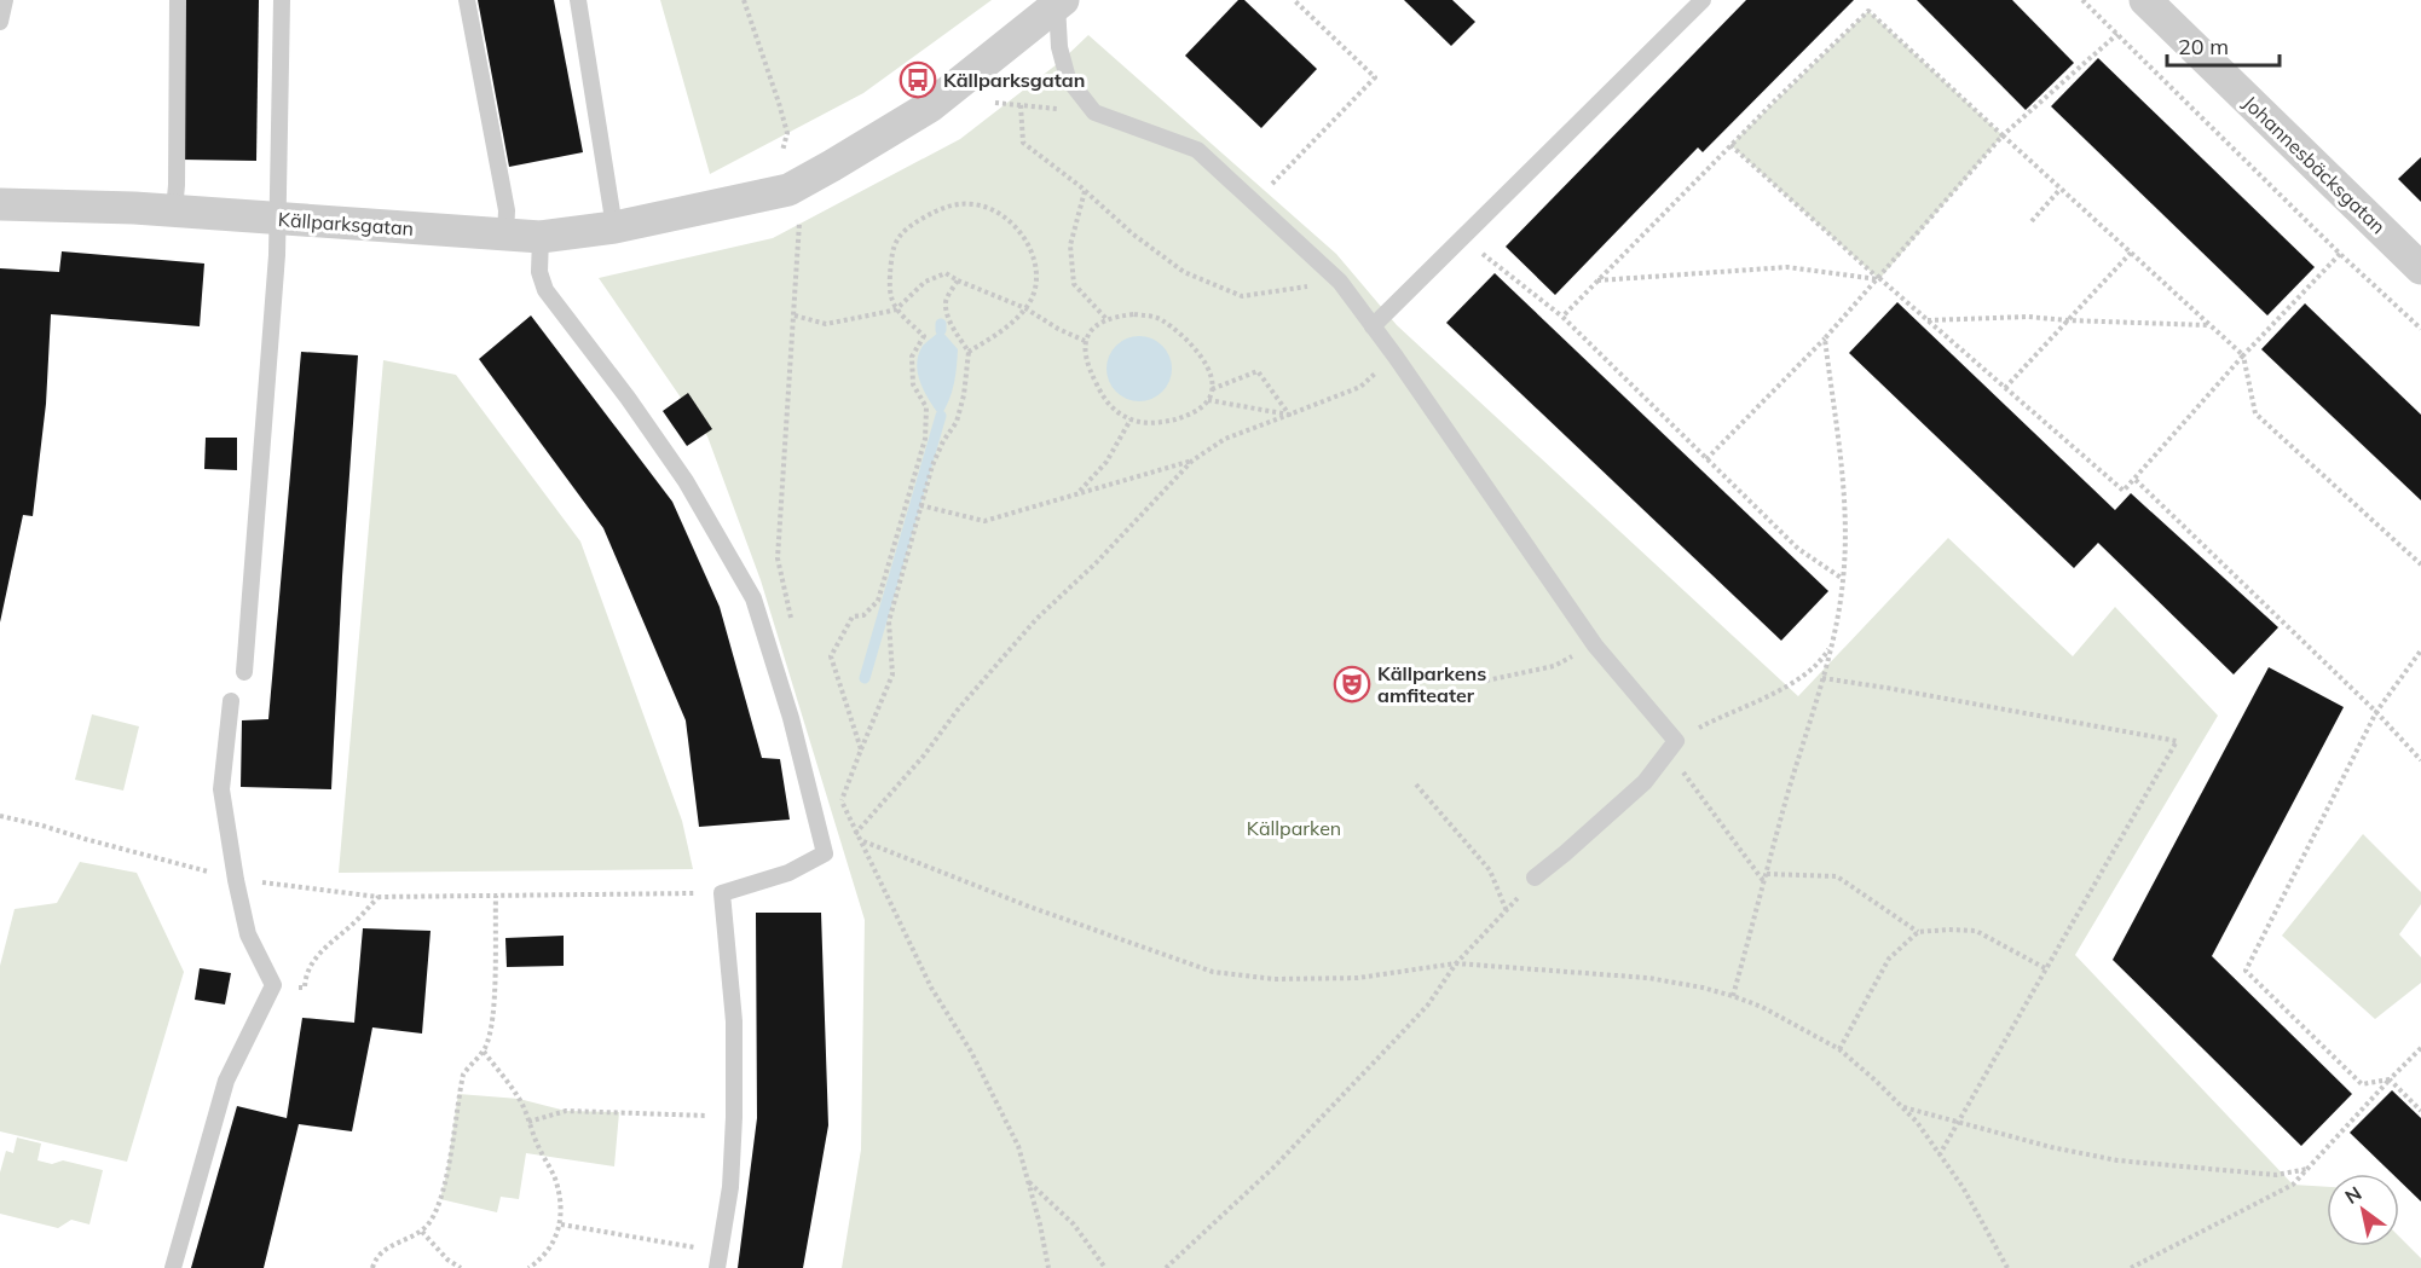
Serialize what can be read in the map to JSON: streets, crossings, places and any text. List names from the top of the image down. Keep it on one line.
{"streets":{"street":["Johannesbäcksgatan","Källparksgatan"]},"parks":["Källparken"],"places":{"bus stop":["Källparksgatan"],"theatre":["Källparkens amfiteater"]},"scale_bar":"20 m","north":"top left"}
